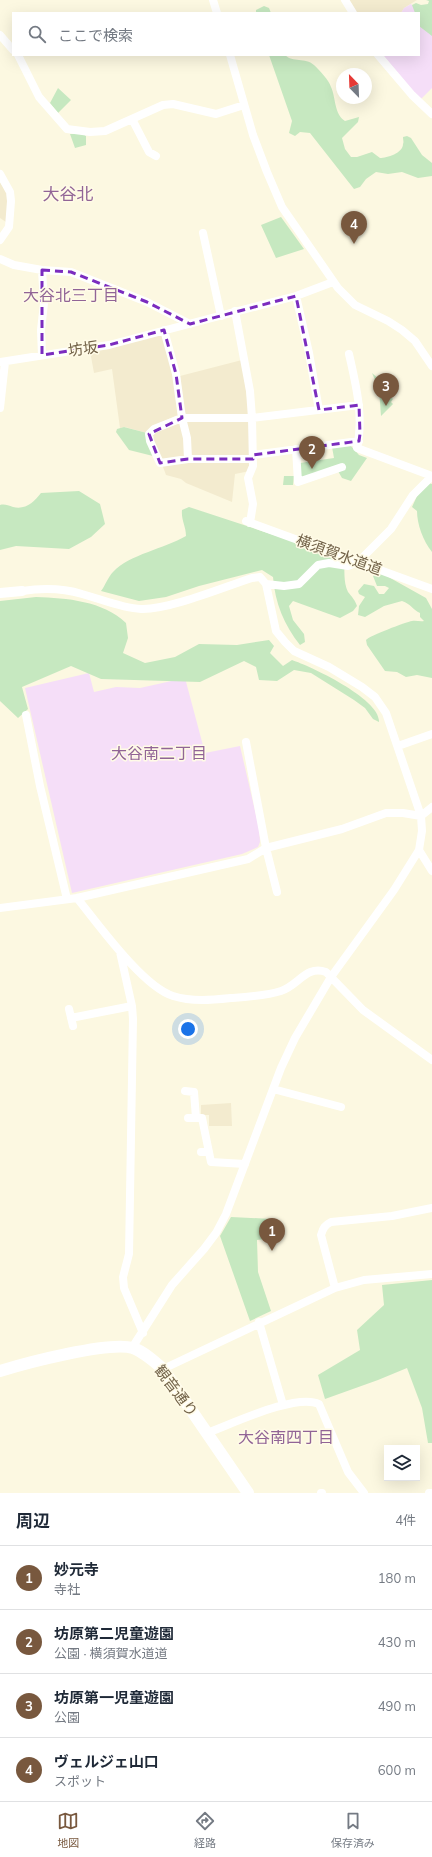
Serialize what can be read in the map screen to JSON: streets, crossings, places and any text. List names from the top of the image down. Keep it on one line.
{"streets":{"main road":["観音通り"],"street":["坊坂","横須賀水道道"]},"districts":["大谷北","大谷北三丁目","大谷南二丁目","大谷南四丁目"],"north":"top left","page":{"search":"ここで検索","pins":["4","3","2","1"],"heading":["周辺","4件"],"list":[{"mark":"1","name":"妙元寺","note":"寺社","value":"180 m"},{"mark":"2","name":"坊原第二児童遊園","note":"公園 · 横須賀水道道","value":"430 m"},{"mark":"3","name":"坊原第一児童遊園","note":"公園","value":"490 m"},{"mark":"4","name":"ヴェルジェ山口","note":"スポット","value":"600 m"}],"nav":["地図","経路","保存済み"]}}
